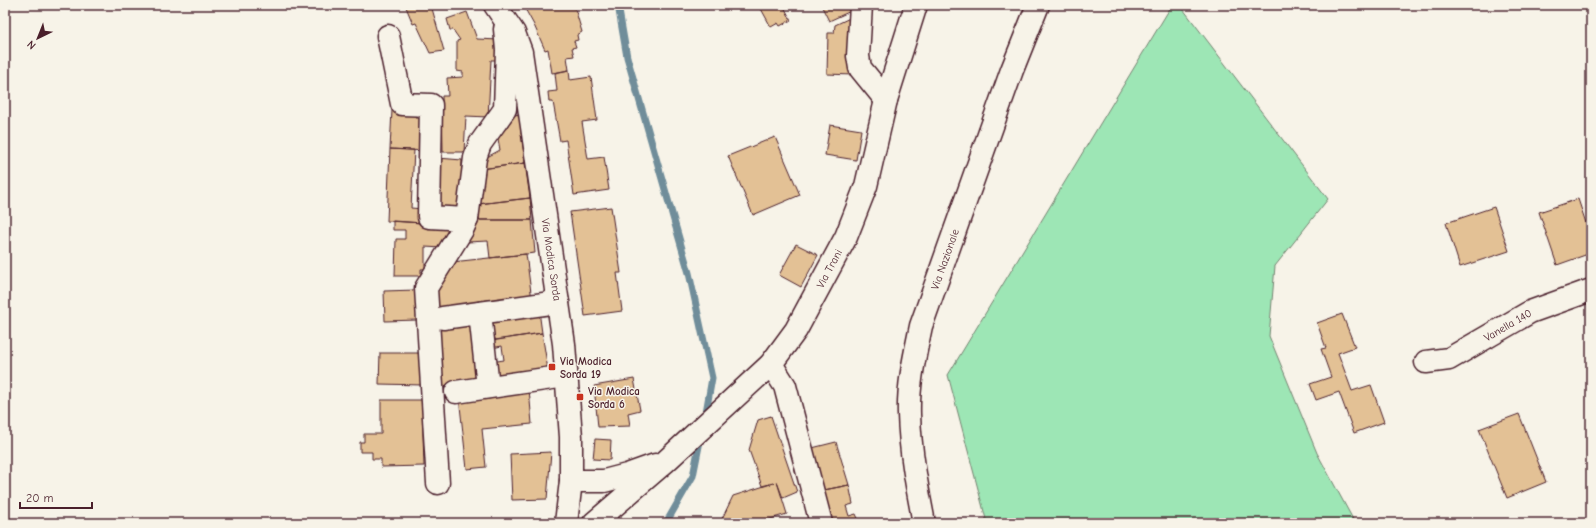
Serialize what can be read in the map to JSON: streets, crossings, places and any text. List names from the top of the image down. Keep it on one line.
{"streets":{"street":["Via Nazionale","Via Modica Sorda","Via Trani","Vanella 140"]},"places":{"transit":["Via Modica Sorda 19","Via Modica Sorda 6"]},"scale_bar":"20 m","north":"bottom left"}
